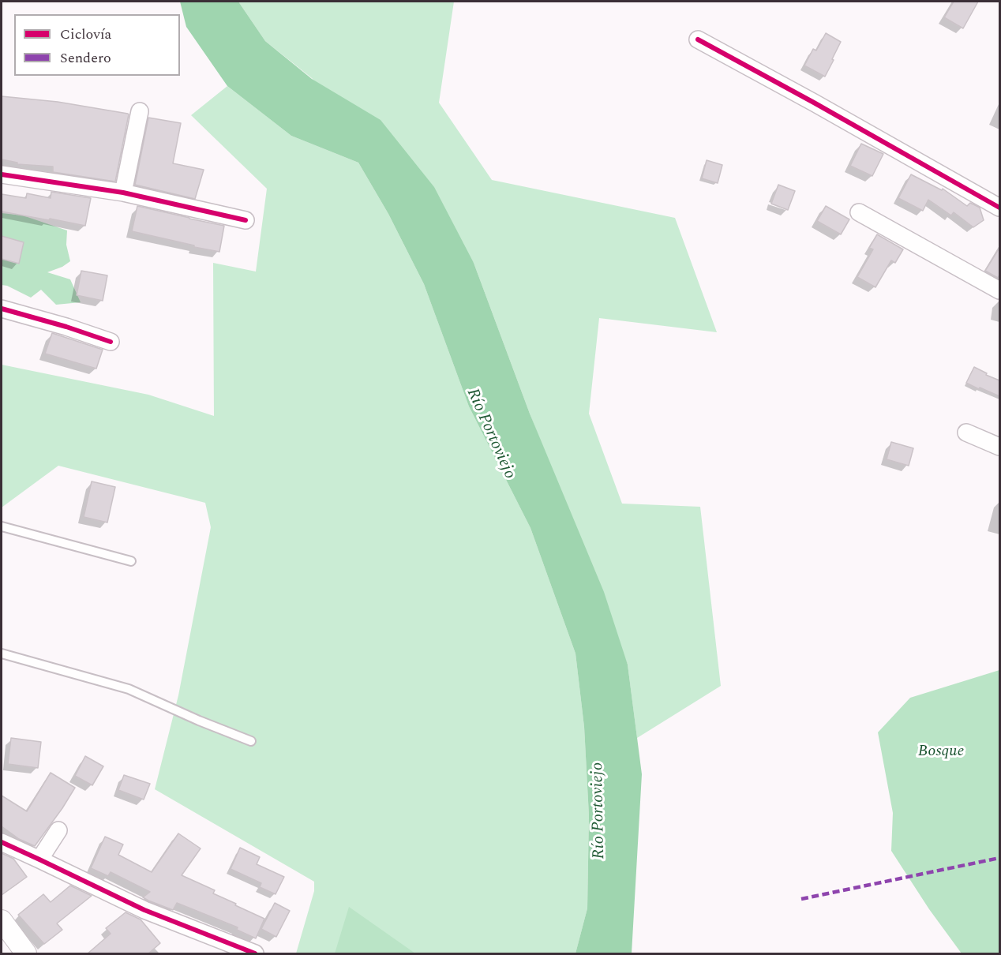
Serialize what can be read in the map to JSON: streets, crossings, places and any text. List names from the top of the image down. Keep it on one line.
{"water":["Río Portoviejo"],"parks":["Bosque"],"legend":["Ciclovía","Sendero"]}
